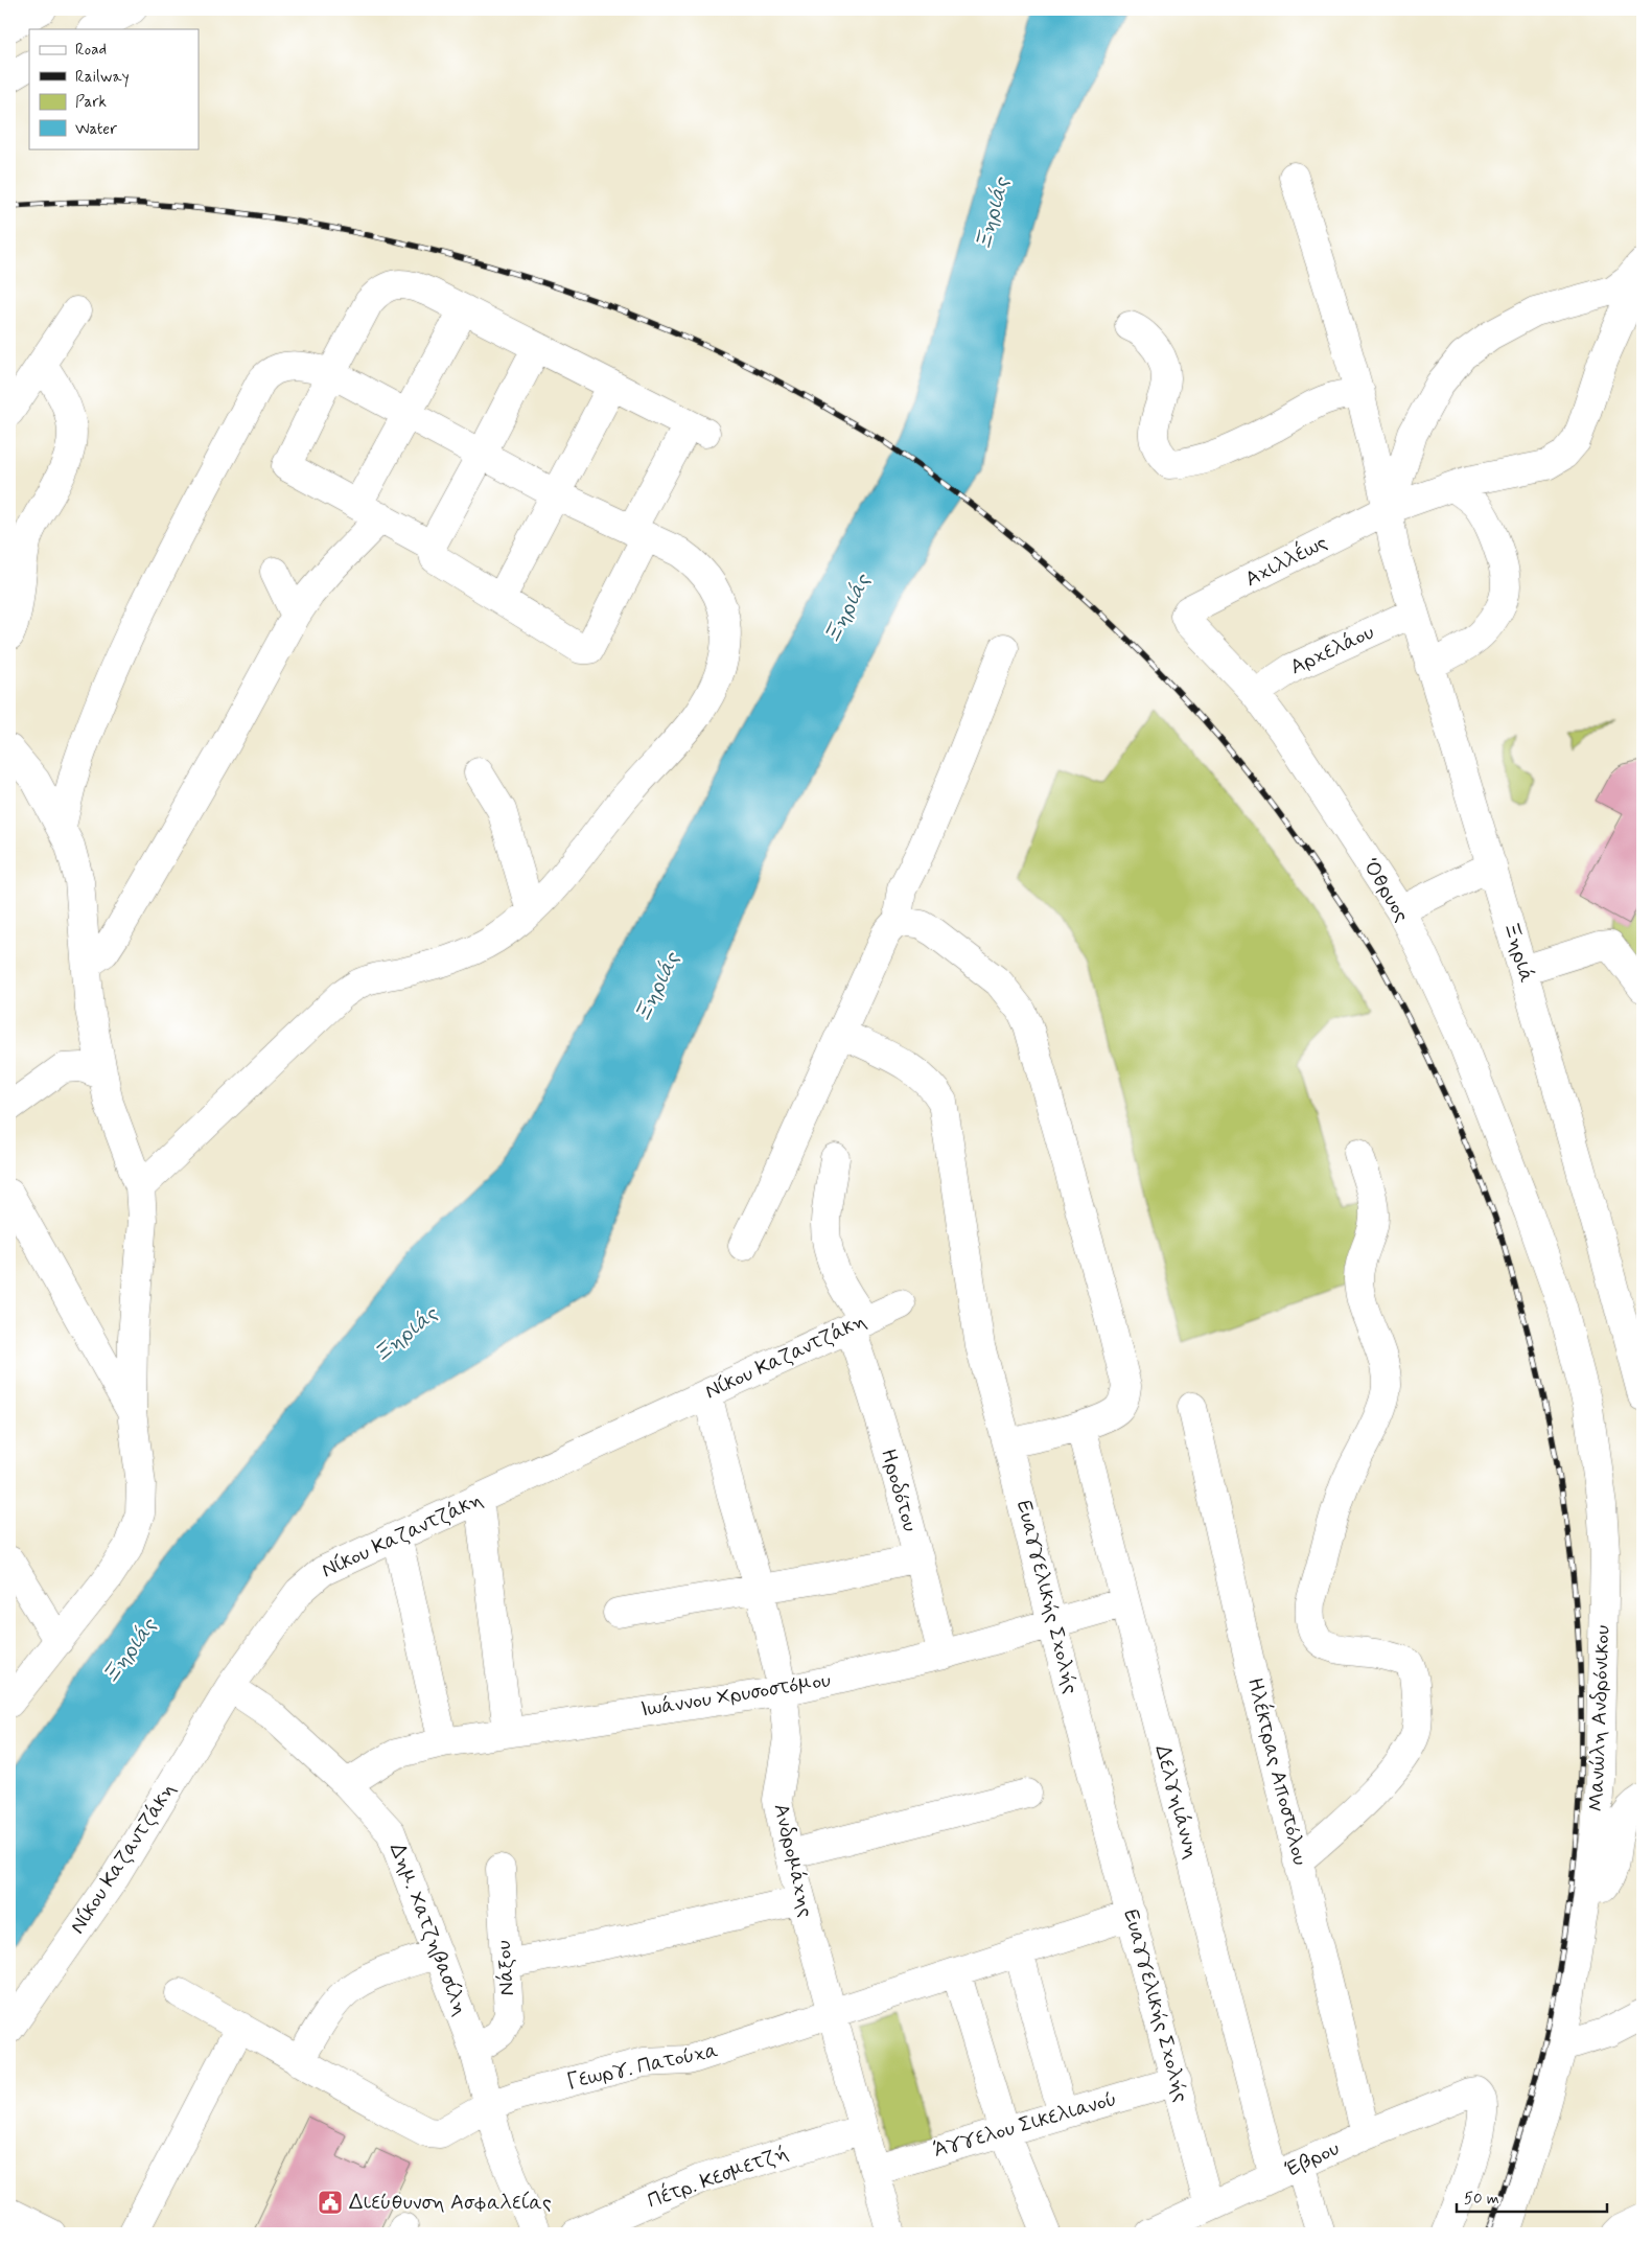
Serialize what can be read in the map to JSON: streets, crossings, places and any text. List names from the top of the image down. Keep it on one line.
{"streets":{"street":["Αχιλλέως","Αρχελάου","Όθρυος","Ξηριά","Νίκου Καζαντζάκη","Ηροδότου","Ευαγγελικής Σχολής","Ιωάννου Χρυσοστόμου","Μανώλη Ανδρόνικου","Ηλέκτρας Αποστόλου","Δελγηιάννη","Ανδρομάχης","Δημ. Χατζηβασίλη","Νάξου","Γεωργ. Πατούχα","Άγγελου Σικελιανού","Έβρου","Πέτρ. Κεσμετζή"]},"crossings":[["Αχιλλέως","Όθρυος"],["Αχιλλέως","Ξηριά"],["Αρχελάου","Όθρυος"],["Αρχελάου","Ξηριά"],["Όθρυος","Μανώλη Ανδρόνικου"],["Νίκου Καζαντζάκη","Ηροδότου"],["Νίκου Καζαντζάκη","Ανδρομάχης"],["Νίκου Καζαντζάκη","Δημ. Χατζηβασίλη"],["Ηροδότου","Ιωάννου Χρυσοστόμου"],["Ευαγγελικής Σχολής","Ιωάννου Χρυσοστόμου"],["Ευαγγελικής Σχολής","Γεωργ. Πατούχα"],["Ευαγγελικής Σχολής","Άγγελου Σικελιανού"],["Ευαγγελικής Σχολής","Έβρου"],["Ιωάννου Χρυσοστόμου","Δελγηιάννη"],["Ιωάννου Χρυσοστόμου","Ανδρομάχης"],["Ιωάννου Χρυσοστόμου","Δημ. Χατζηβασίλη"],["Ηλέκτρας Αποστόλου","Έβρου"],["Δελγηιάννη","Έβρου"],["Ανδρομάχης","Γεωργ. Πατούχα"],["Ανδρομάχης","Άγγελου Σικελιανού"],["Ανδρομάχης","Πέτρ. Κεσμετζή"],["Δημ. Χατζηβασίλη","Νάξου"],["Δημ. Χατζηβασίλη","Γεωργ. Πατούχα"]],"water":["Ξηριάς"],"places":{"public building":["Διεύθυνση Ασφαλείας"]},"legend":["Road","Railway","Park","Water"],"scale_bar":"50 m"}
